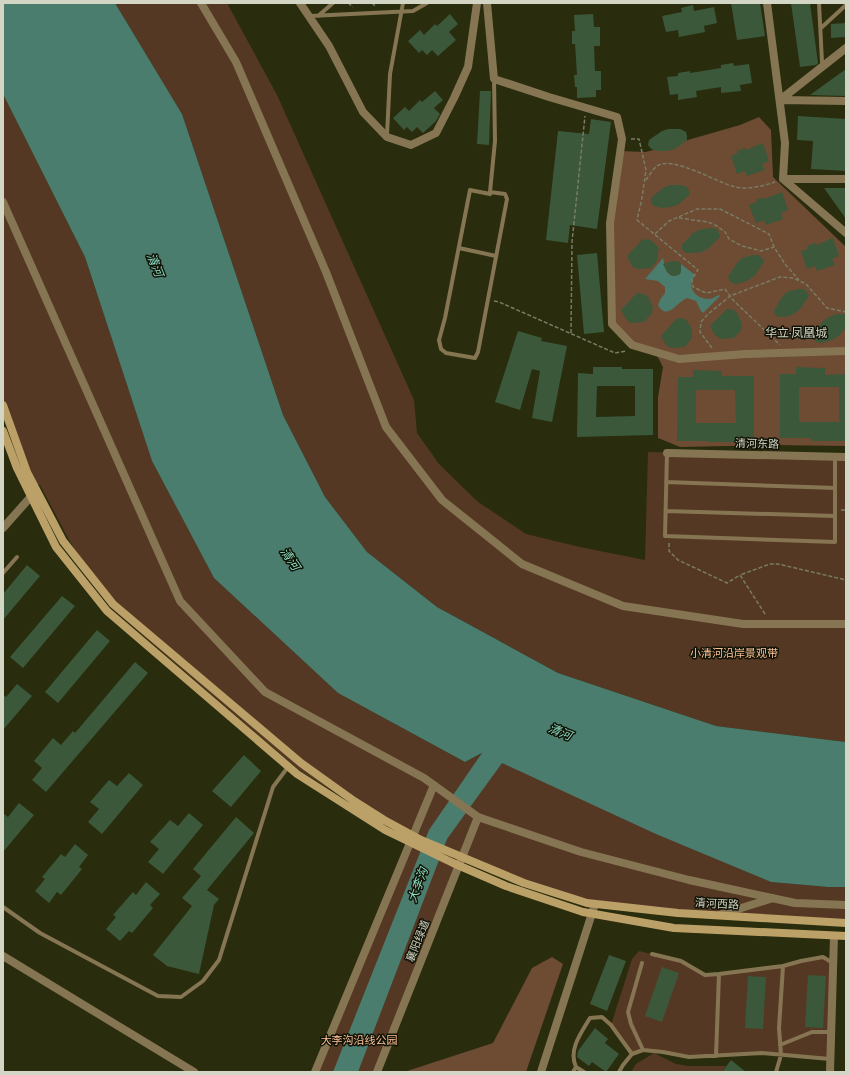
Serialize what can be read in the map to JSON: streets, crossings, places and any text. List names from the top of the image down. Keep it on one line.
{"streets":{"main road":["清河西路"],"street":["清河东路","襄阳绿道"]},"crossings":[["清河西路","襄阳绿道"]],"districts":["华立·凤凰城"],"water":["清河","大李沟"],"parks":["小清河沿岸景观带","大李沟沿线公园"]}
